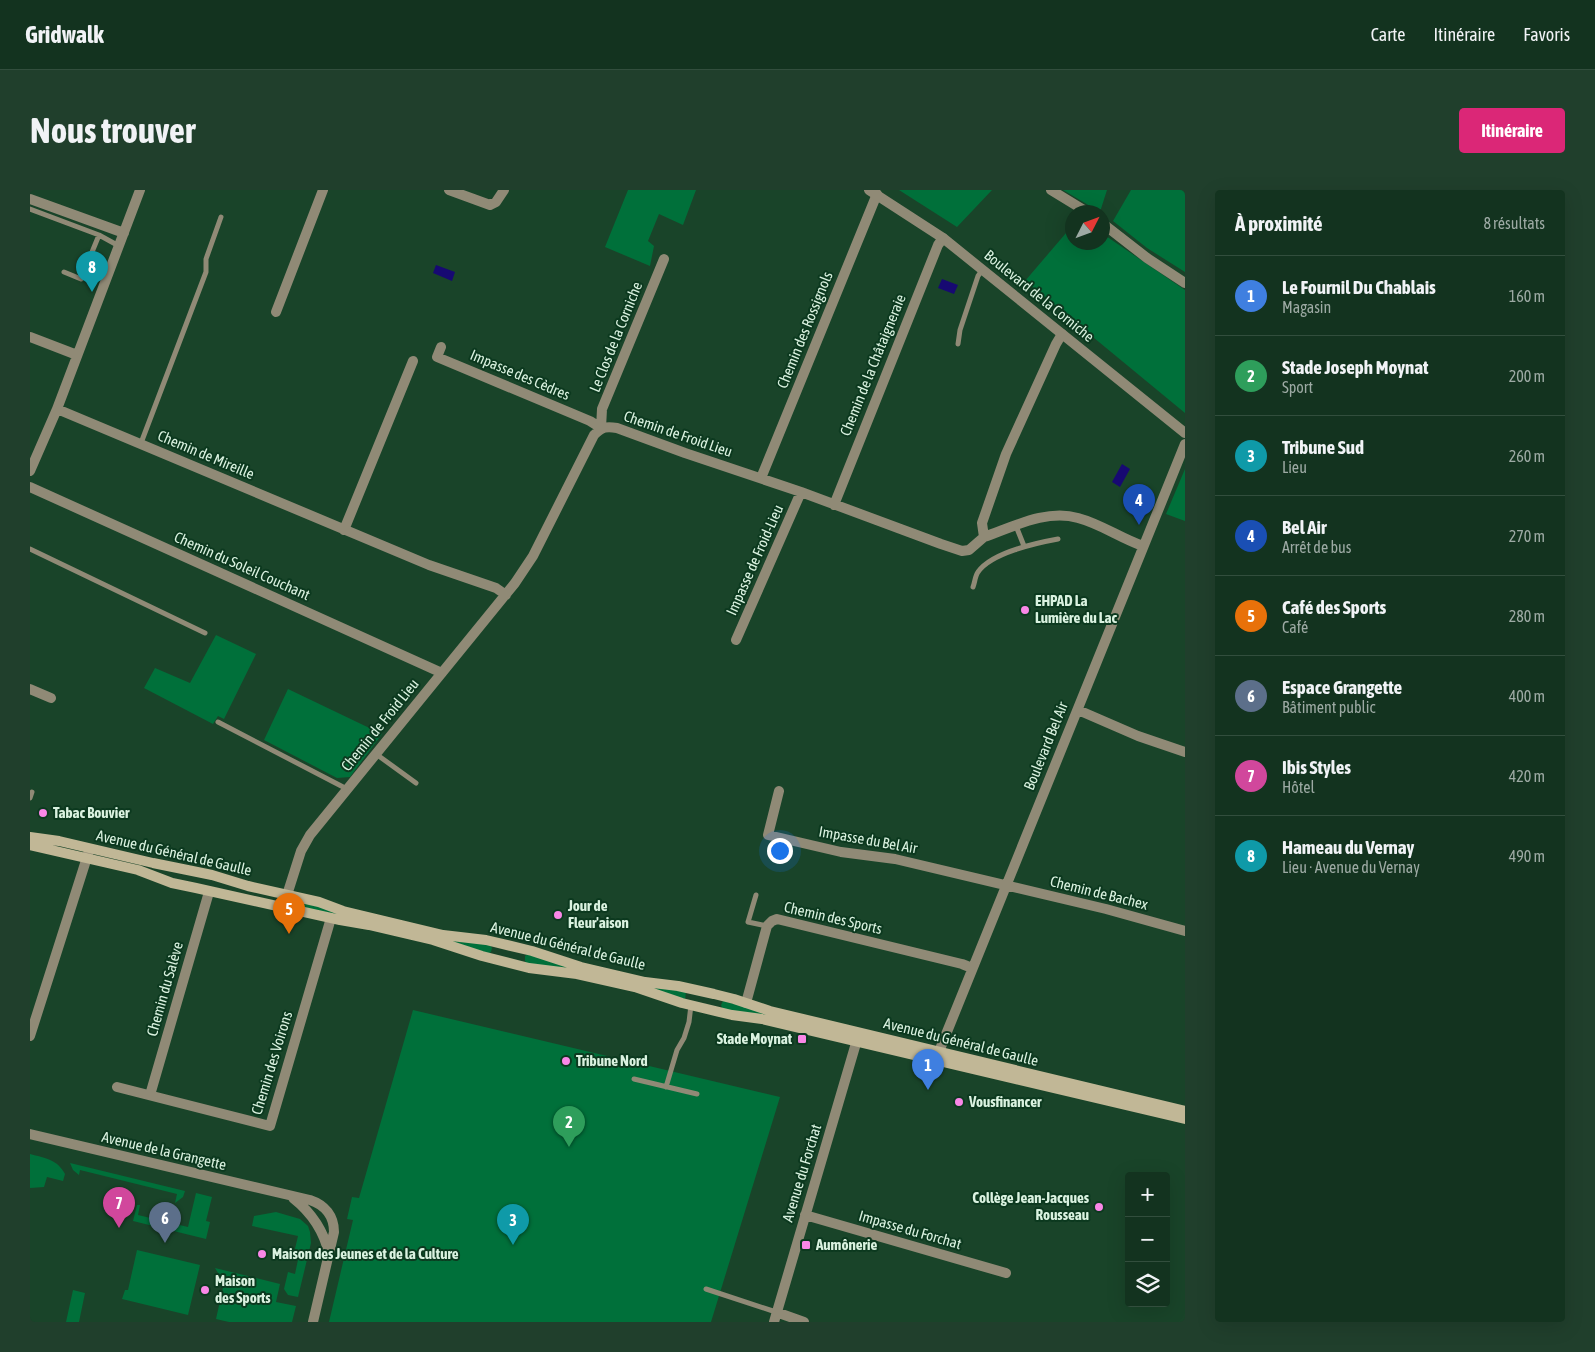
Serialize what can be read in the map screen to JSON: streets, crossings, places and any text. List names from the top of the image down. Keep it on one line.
{"streets":{"main road":["Avenue du Général de Gaulle"],"street":["Boulevard de la Corniche","Chemin des Rossignols","Le Clos de la Corniche","Chemin de la Châtaigneraie","Impasse des Cèdres","Chemin de Froid Lieu","Chemin de Mireille","Impasse de Froid-Lieu","Chemin du Soleil Couchant","Boulevard Bel Air","Impasse du Bel Air","Chemin de Bachex","Chemin des Sports","Chemin du Salève","Chemin des Voirons","Avenue de la Grangette","Avenue du Forchat","Impasse du Forchat"]},"crossings":[["Boulevard de la Corniche","Chemin des Rossignols"],["Boulevard de la Corniche","Chemin de la Châtaigneraie"],["Chemin des Rossignols","Chemin de Froid Lieu"],["Le Clos de la Corniche","Impasse des Cèdres"],["Le Clos de la Corniche","Chemin de Froid Lieu"],["Chemin de la Châtaigneraie","Chemin de Froid Lieu"],["Impasse des Cèdres","Chemin de Froid Lieu"],["Chemin de Froid Lieu","Chemin de Mireille"],["Chemin de Froid Lieu","Impasse de Froid-Lieu"],["Chemin de Froid Lieu","Chemin du Soleil Couchant"],["Chemin de Froid Lieu","Avenue du Général de Gaulle"],["Boulevard Bel Air","Impasse du Bel Air"],["Boulevard Bel Air","Avenue du Général de Gaulle"],["Boulevard Bel Air","Chemin de Bachex"],["Boulevard Bel Air","Chemin des Sports"],["Impasse du Bel Air","Chemin de Bachex"],["Avenue du Général de Gaulle","Chemin des Sports"],["Avenue du Général de Gaulle","Chemin du Salève"],["Avenue du Général de Gaulle","Chemin des Voirons"],["Avenue du Général de Gaulle","Avenue du Forchat"],["Chemin du Salève","Chemin des Voirons"],["Avenue du Forchat","Impasse du Forchat"]],"places":{"other":["EHPAD La Lumière du Lac","Tabac Bouvier","Jour de Fleur'aison","Tribune Nord","Vousfinancer","Collège Jean-Jacques Rousseau","Maison des Jeunes et de la Culture","Maison des Sports"],"transit":["Stade Moynat","Aumônerie"]},"north":"top right","page":{"header":"Gridwalk","nav":["Carte","Itinéraire","Favoris"],"buttons":"Itinéraire","title":"Nous trouver","heading":["À proximité","8 résultats"],"pins":["8","4","5","1","2","7","6","3"],"list":[{"mark":"1","name":"Le Fournil Du Chablais","note":"Magasin","value":"160 m"},{"mark":"2","name":"Stade Joseph Moynat","note":"Sport","value":"200 m"},{"mark":"3","name":"Tribune Sud","note":"Lieu","value":"260 m"},{"mark":"4","name":"Bel Air","note":"Arrêt de bus","value":"270 m"},{"mark":"5","name":"Café des Sports","note":"Café","value":"280 m"},{"mark":"6","name":"Espace Grangette","note":"Bâtiment public","value":"400 m"},{"mark":"7","name":"Ibis Styles","note":"Hôtel","value":"420 m"},{"mark":"8","name":"Hameau du Vernay","note":"Lieu · Avenue du Vernay","value":"490 m"}],"map_buttons":["+","−"]}}
